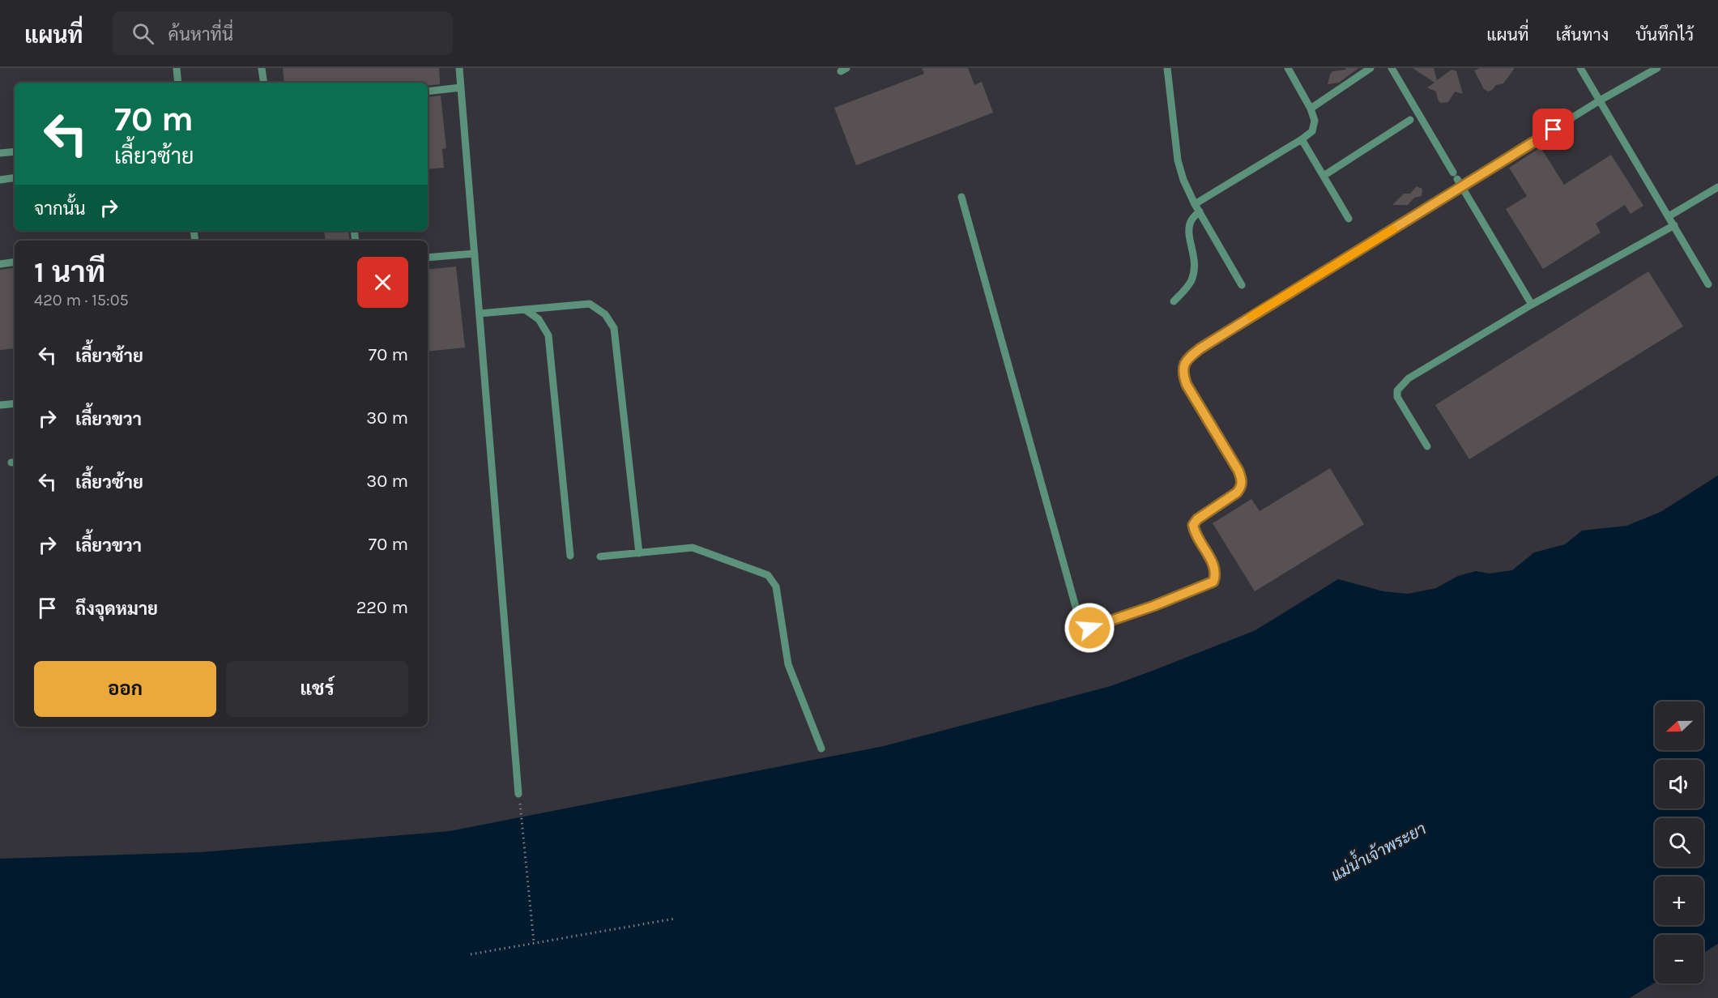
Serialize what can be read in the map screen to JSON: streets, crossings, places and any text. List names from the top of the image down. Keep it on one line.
{"water":["แม่น้ำเจ้าพระยา"],"north":"left","page":{"header":"แผนที่","search":"ค้นหาที่นี่","nav":["แผนที่","เส้นทาง","บันทึกไว้"],"turn":["70 m","เลี้ยวซ้าย"],"then":"จากนั้น","heading":["1 นาที","420 m · 15:05"],"list":[{"name":"เลี้ยวซ้าย","value":"70 m"},{"name":"เลี้ยวขวา","value":"30 m"},{"name":"เลี้ยวซ้าย","value":"30 m"},{"name":"เลี้ยวขวา","value":"70 m"},{"name":"ถึงจุดหมาย","value":"220 m"}],"buttons":["ออก","แชร์"],"map_buttons":["+","−"]}}
